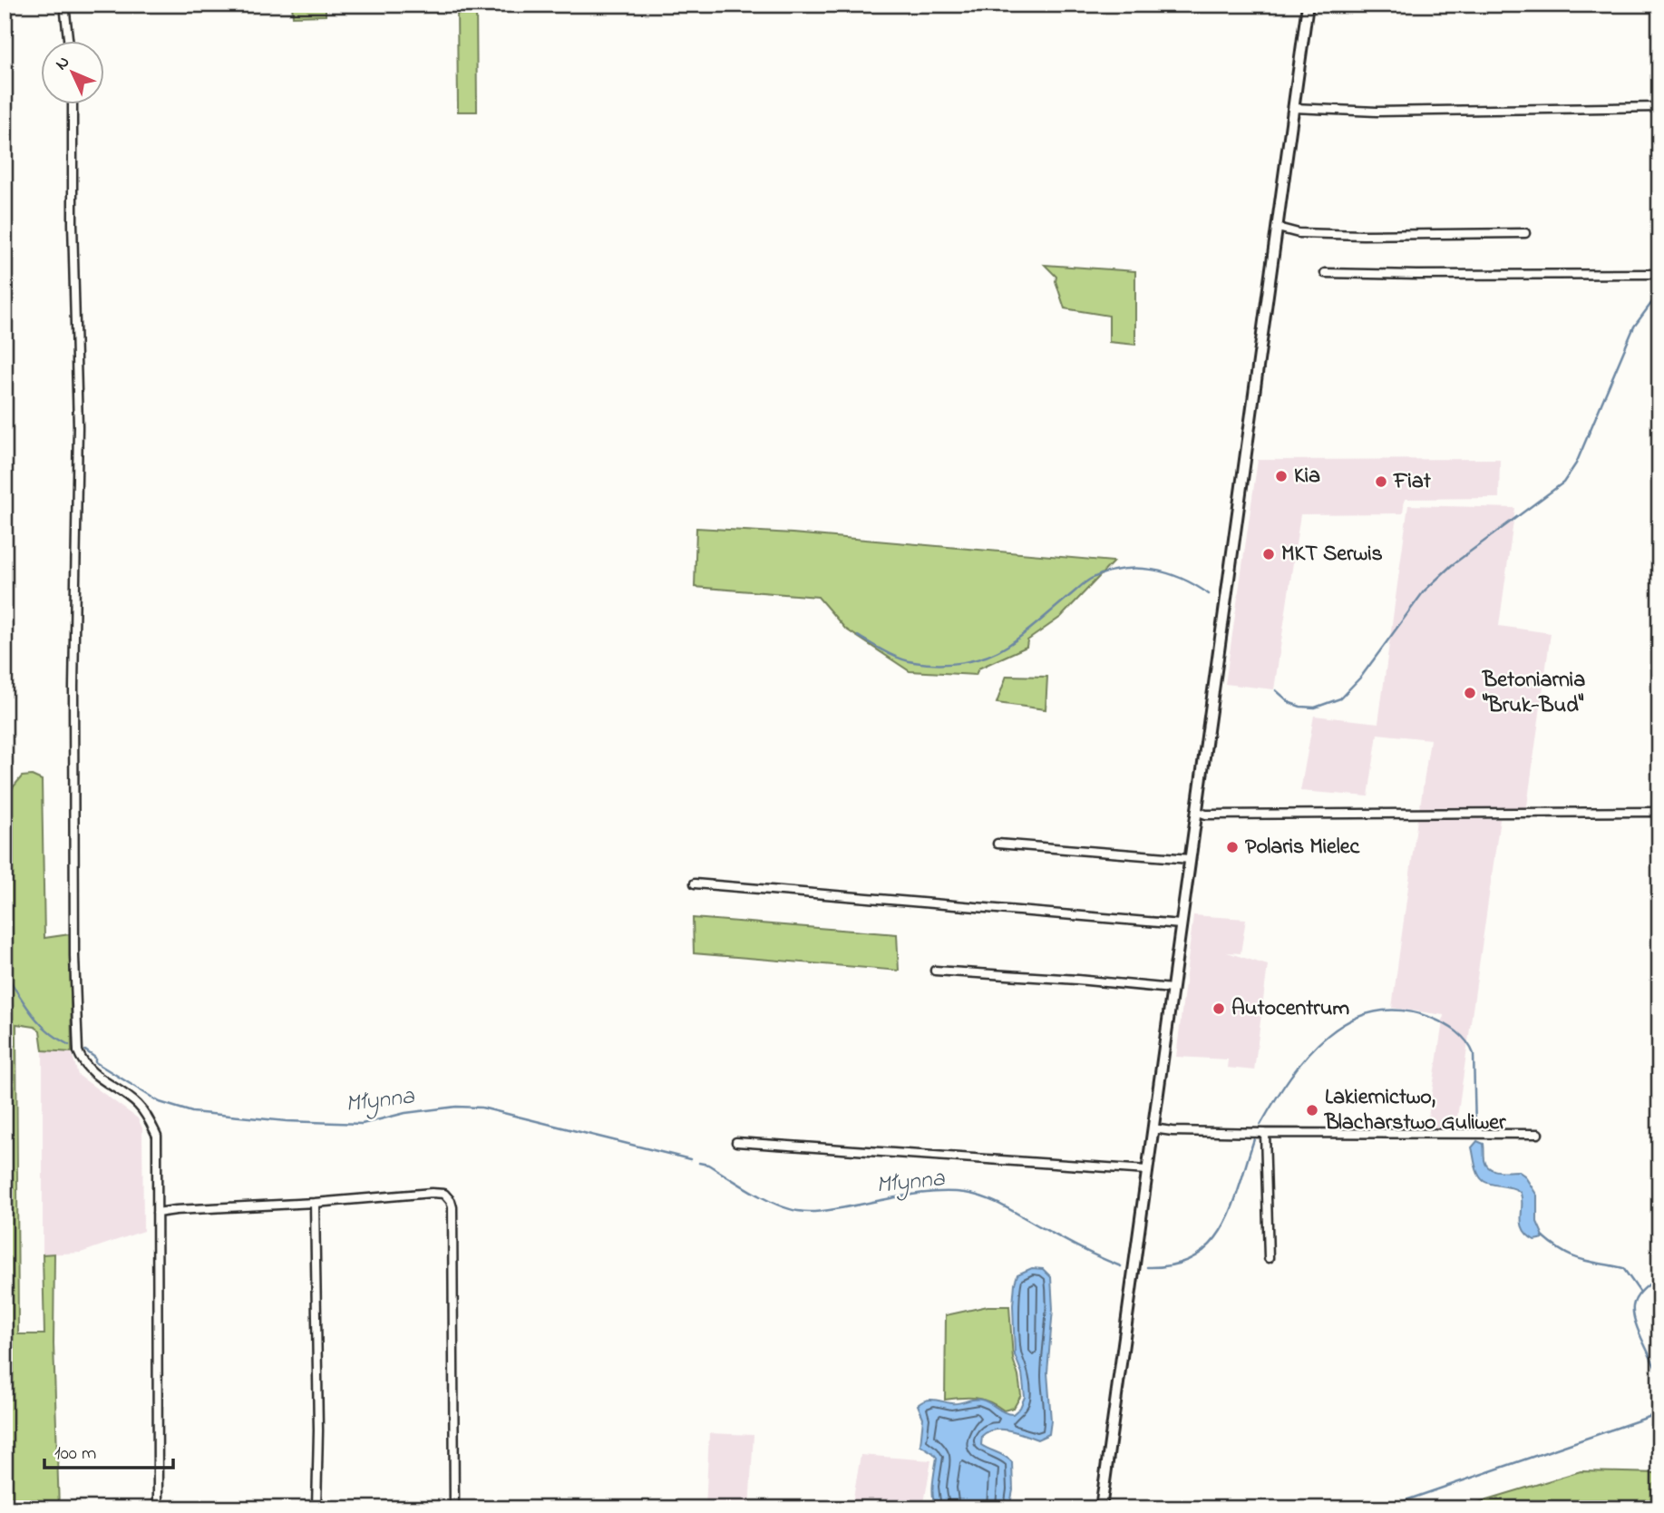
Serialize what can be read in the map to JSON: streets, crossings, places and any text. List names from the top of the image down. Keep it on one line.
{"water":["Młynna"],"places":["Kia","Fiat","MKT Serwis","Betoniarnia \"Bruk-Bud\"","Polaris Mielec","Autocentrum","Lakiernictwo, Blacharstwo Guliwer"],"scale_bar":"100 m","north":"top left"}
